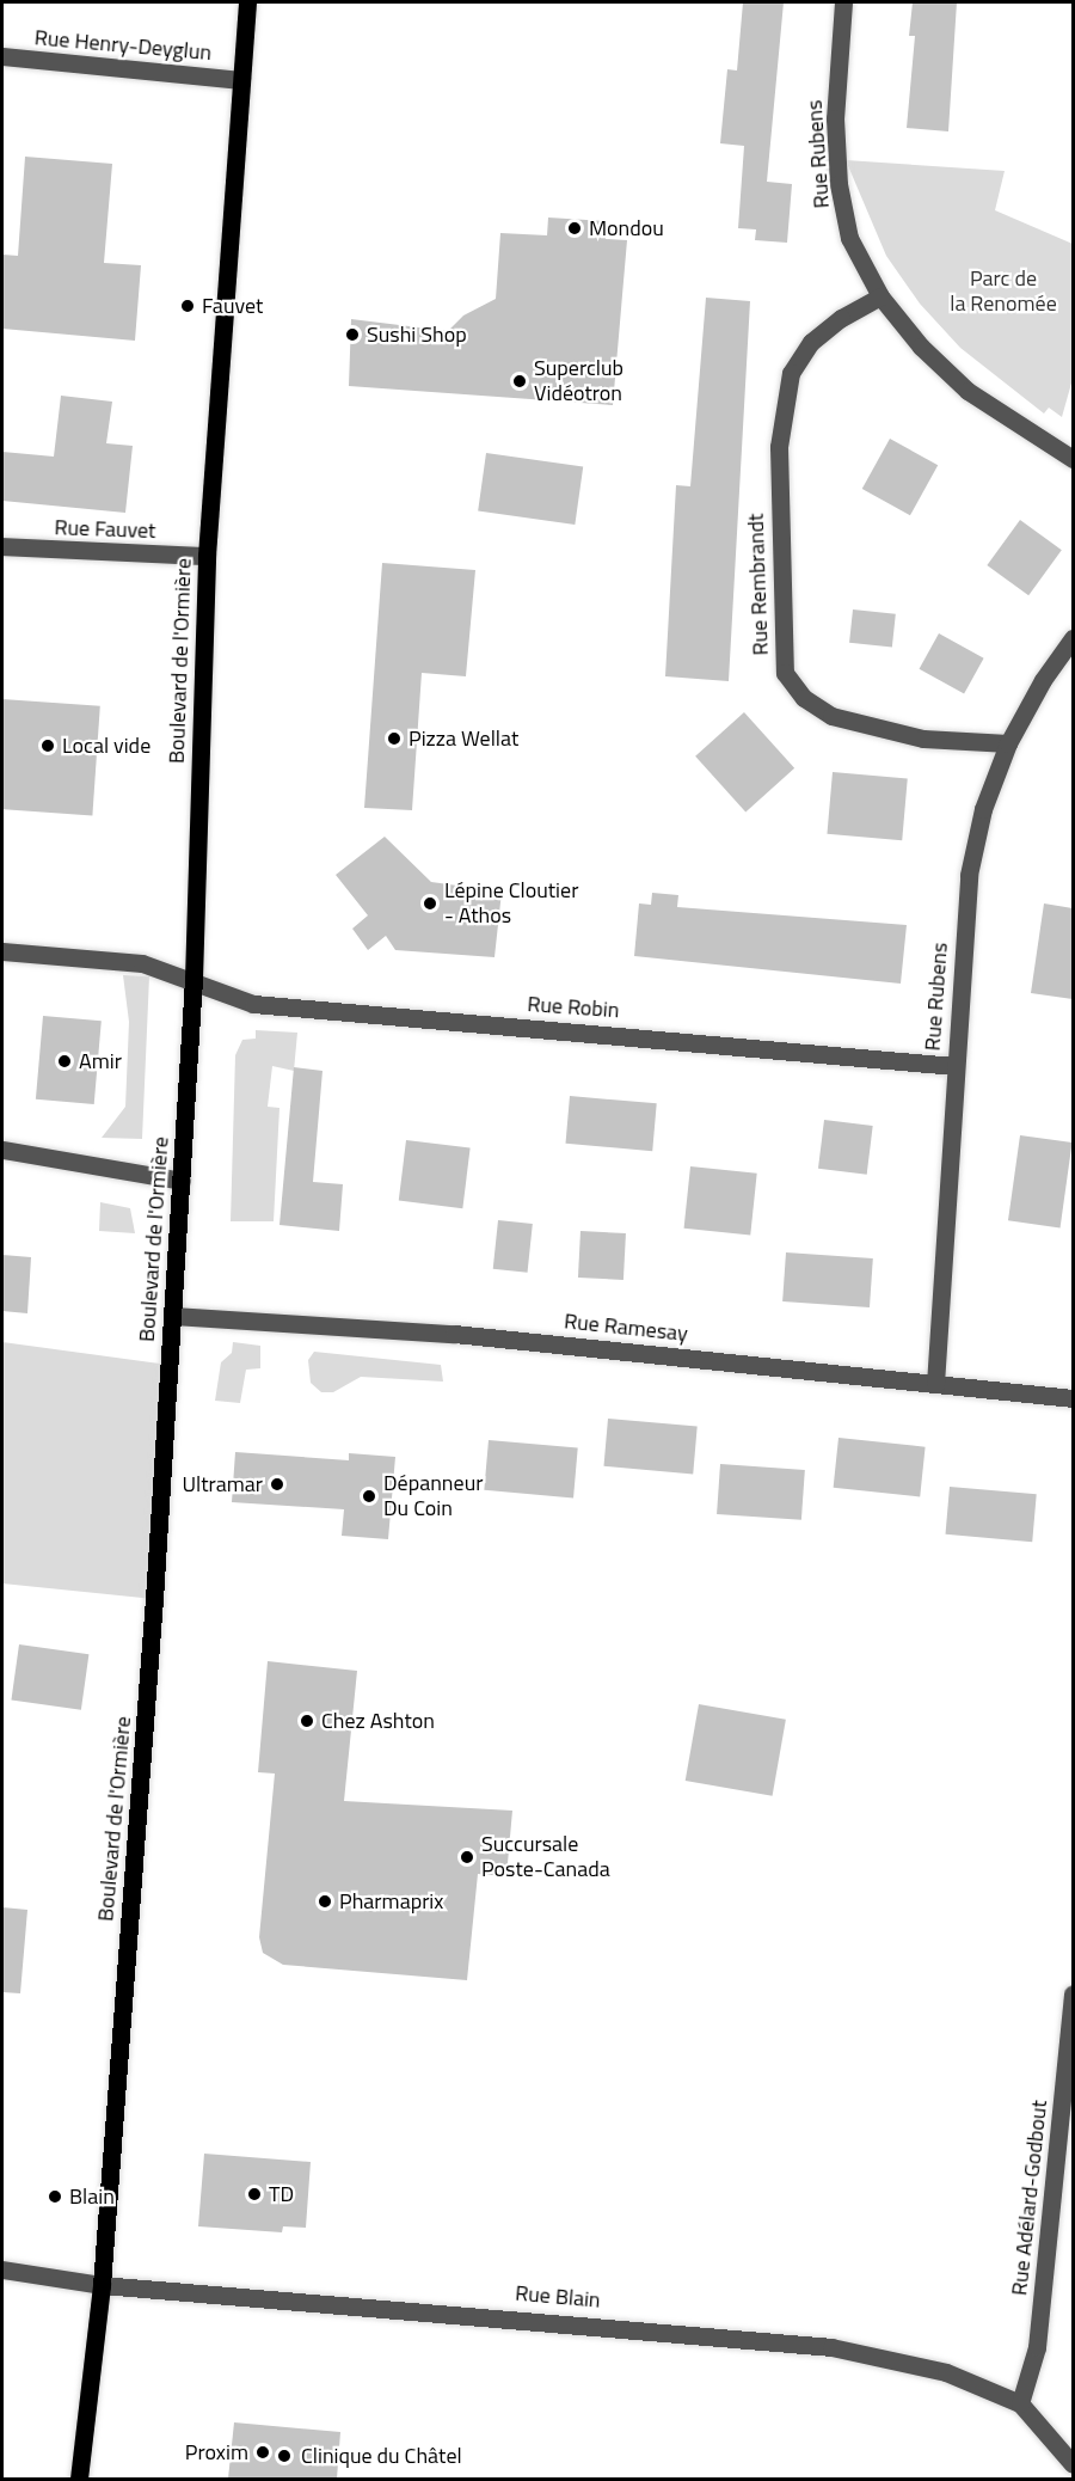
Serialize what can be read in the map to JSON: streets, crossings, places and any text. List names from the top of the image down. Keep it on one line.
{"streets":{"main road":["Boulevard de l'Ormière"],"street":["Rue Henry-Deyglun","Rue Rubens","Rue Fauvet","Rue Rembrandt","Rue Robin","Rue Ramesay","Rue Adélard-Godbout","Rue Blain"]},"crossings":[["Rue Henry-Deyglun","Boulevard de l'Ormière"],["Rue Rubens","Rue Rembrandt"],["Rue Rubens","Rue Robin"],["Rue Rubens","Rue Ramesay"],["Rue Fauvet","Boulevard de l'Ormière"],["Boulevard de l'Ormière","Rue Robin"],["Boulevard de l'Ormière","Rue Ramesay"],["Boulevard de l'Ormière","Rue Blain"],["Rue Adélard-Godbout","Rue Blain"]],"parks":["Parc de la Renomée"],"places":["Mondou","Fauvet","Sushi Shop","Superclub Vidéotron","Pizza Wellat","Local vide","Lépine Cloutier - Athos","Amir","Ultramar","Dépanneur Du Coin","Chez Ashton","Succursale Poste-Canada","Pharmaprix","TD","Blain","Proxim","Clinique du Châtel"]}
